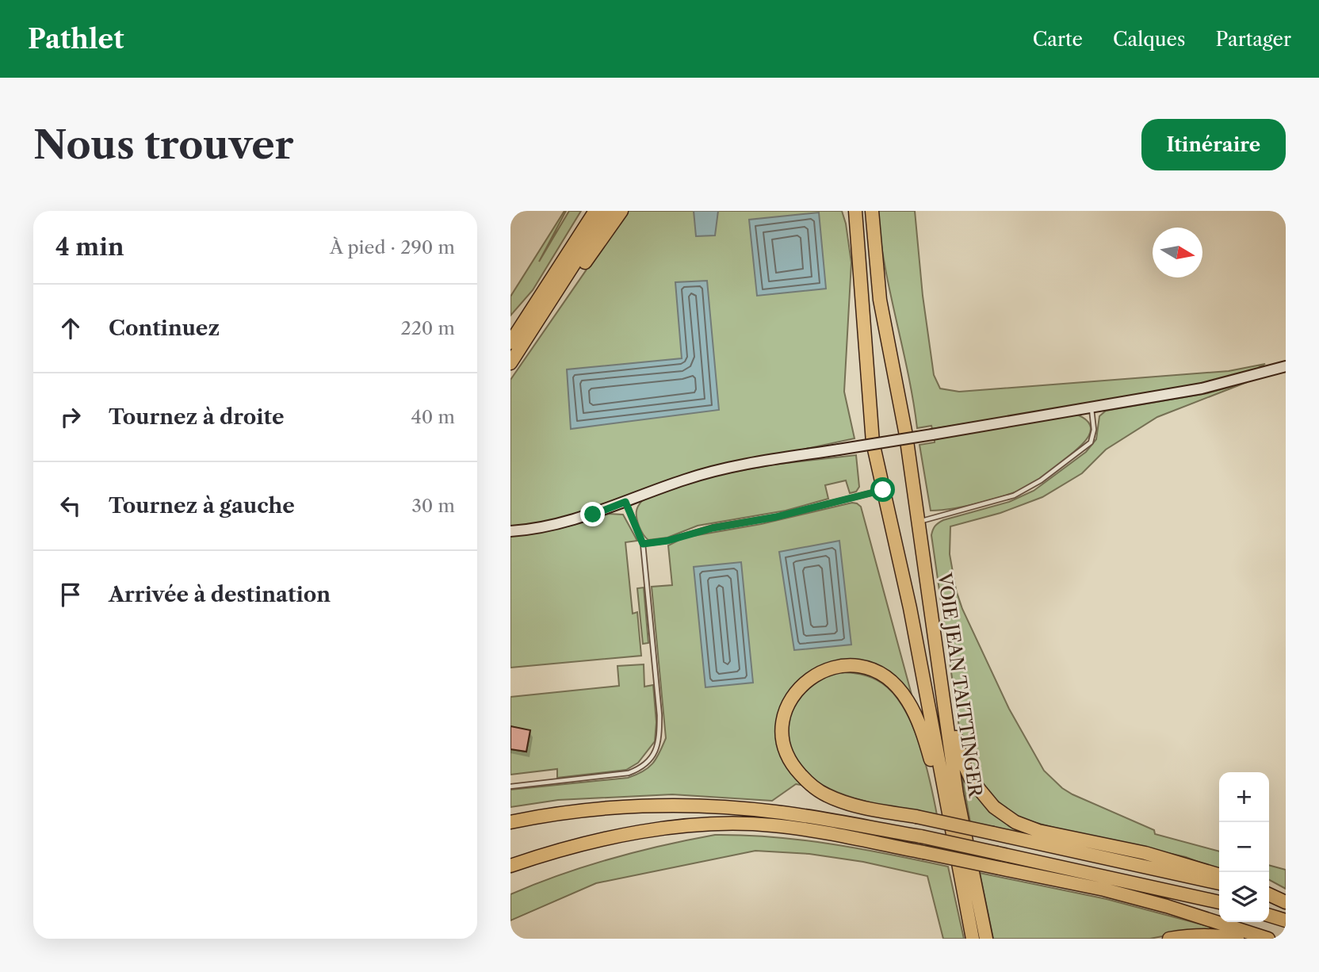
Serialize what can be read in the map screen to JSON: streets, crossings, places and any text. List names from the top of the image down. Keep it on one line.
{"streets":{"highway":["VOIE JEAN TAITTINGER"]},"north":"right","page":{"header":"Pathlet","nav":["Carte","Calques","Partager"],"buttons":"Itinéraire","title":"Nous trouver","heading":["4 min","À pied · 290 m"],"list":[["Continuez","220 m"],["Tournez à droite","40 m"],["Tournez à gauche","30 m"],"Arrivée à destination"],"map_buttons":["+","−"]}}
